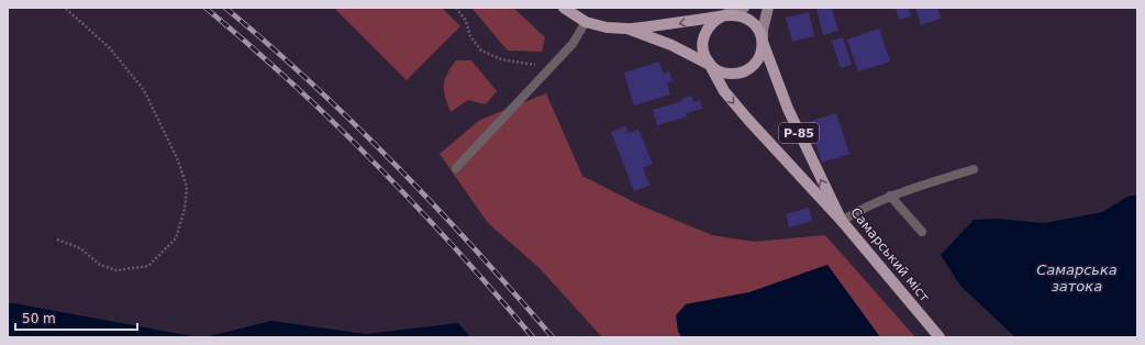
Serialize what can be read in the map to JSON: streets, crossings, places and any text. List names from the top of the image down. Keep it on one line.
{"streets":{"main road":["Р-85","Самарський міст"]},"crossings":[["Р-85","Самарський міст"]],"water":["Самарська затока"],"scale_bar":"50 m"}
